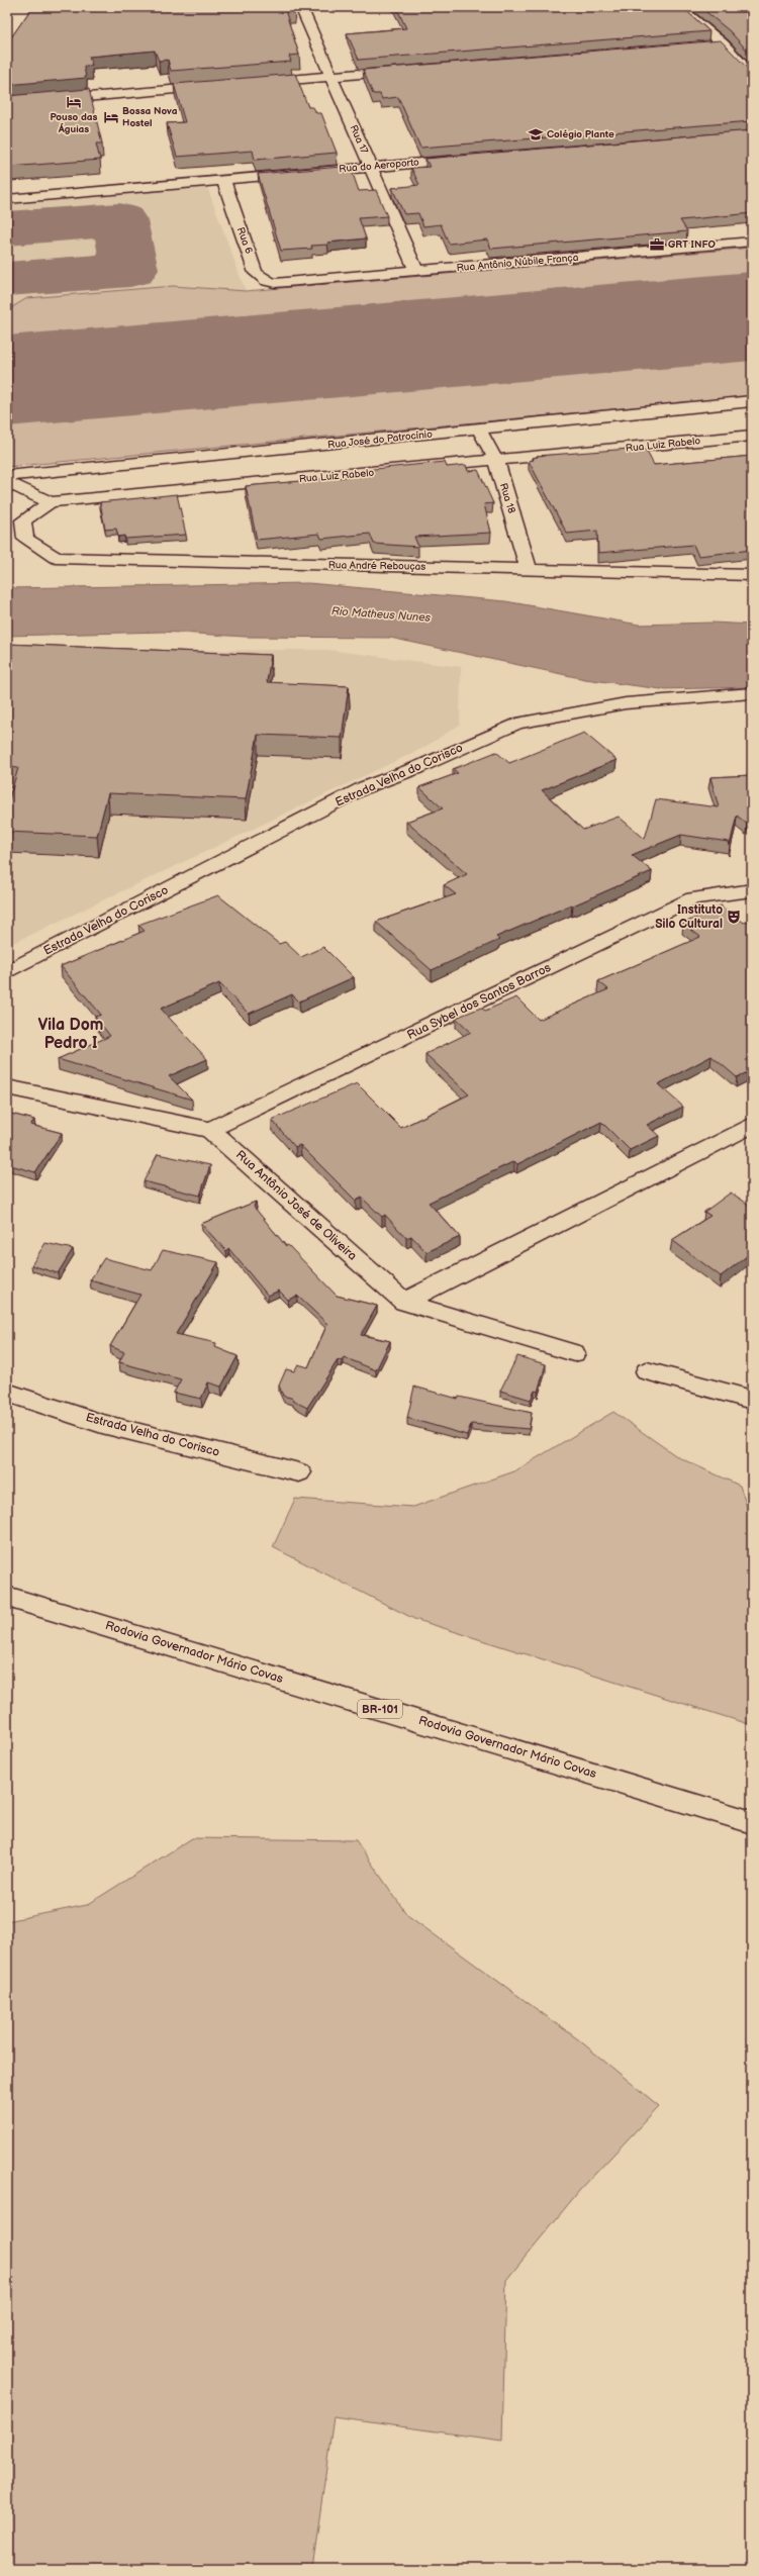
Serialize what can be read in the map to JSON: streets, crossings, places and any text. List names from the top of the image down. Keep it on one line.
{"streets":{"main road":["Rua 17","Rua do Aeroporto","Rua 6","Rua Antônio Núbile França","Rua José do Patrocínio","Rua Luiz Rabelo","Rua 18","Rua André Rebouças","Estrada Velha do Corisco","Rua Sybel dos Santos Barros","Rua Antônio José de Oliveira","Rodovia Governador Mário Covas","BR-101"]},"crossings":[["Rua 17","Rua do Aeroporto"],["Rua 17","Rua Antônio Núbile França"],["Rua do Aeroporto","Rua 6"],["Rua 6","Rua Antônio Núbile França"],["Rua José do Patrocínio","Rua Luiz Rabelo"],["Rua José do Patrocínio","Rua 18"],["Rua Luiz Rabelo","Rua 18"],["Rua Luiz Rabelo","Rua André Rebouças"],["Rua 18","Rua André Rebouças"],["Rua Sybel dos Santos Barros","Rua Antônio José de Oliveira"]],"districts":["Vila Dom Pedro I"],"water":["Rio Matheus Nunes"],"places":{"hotel":["Pouso das Águias","Bossa Nova Hostel"],"school or university":["Colégio Plante"],"office":["GRT INFO"],"theatre":["Instituto Silo Cultural"]}}
